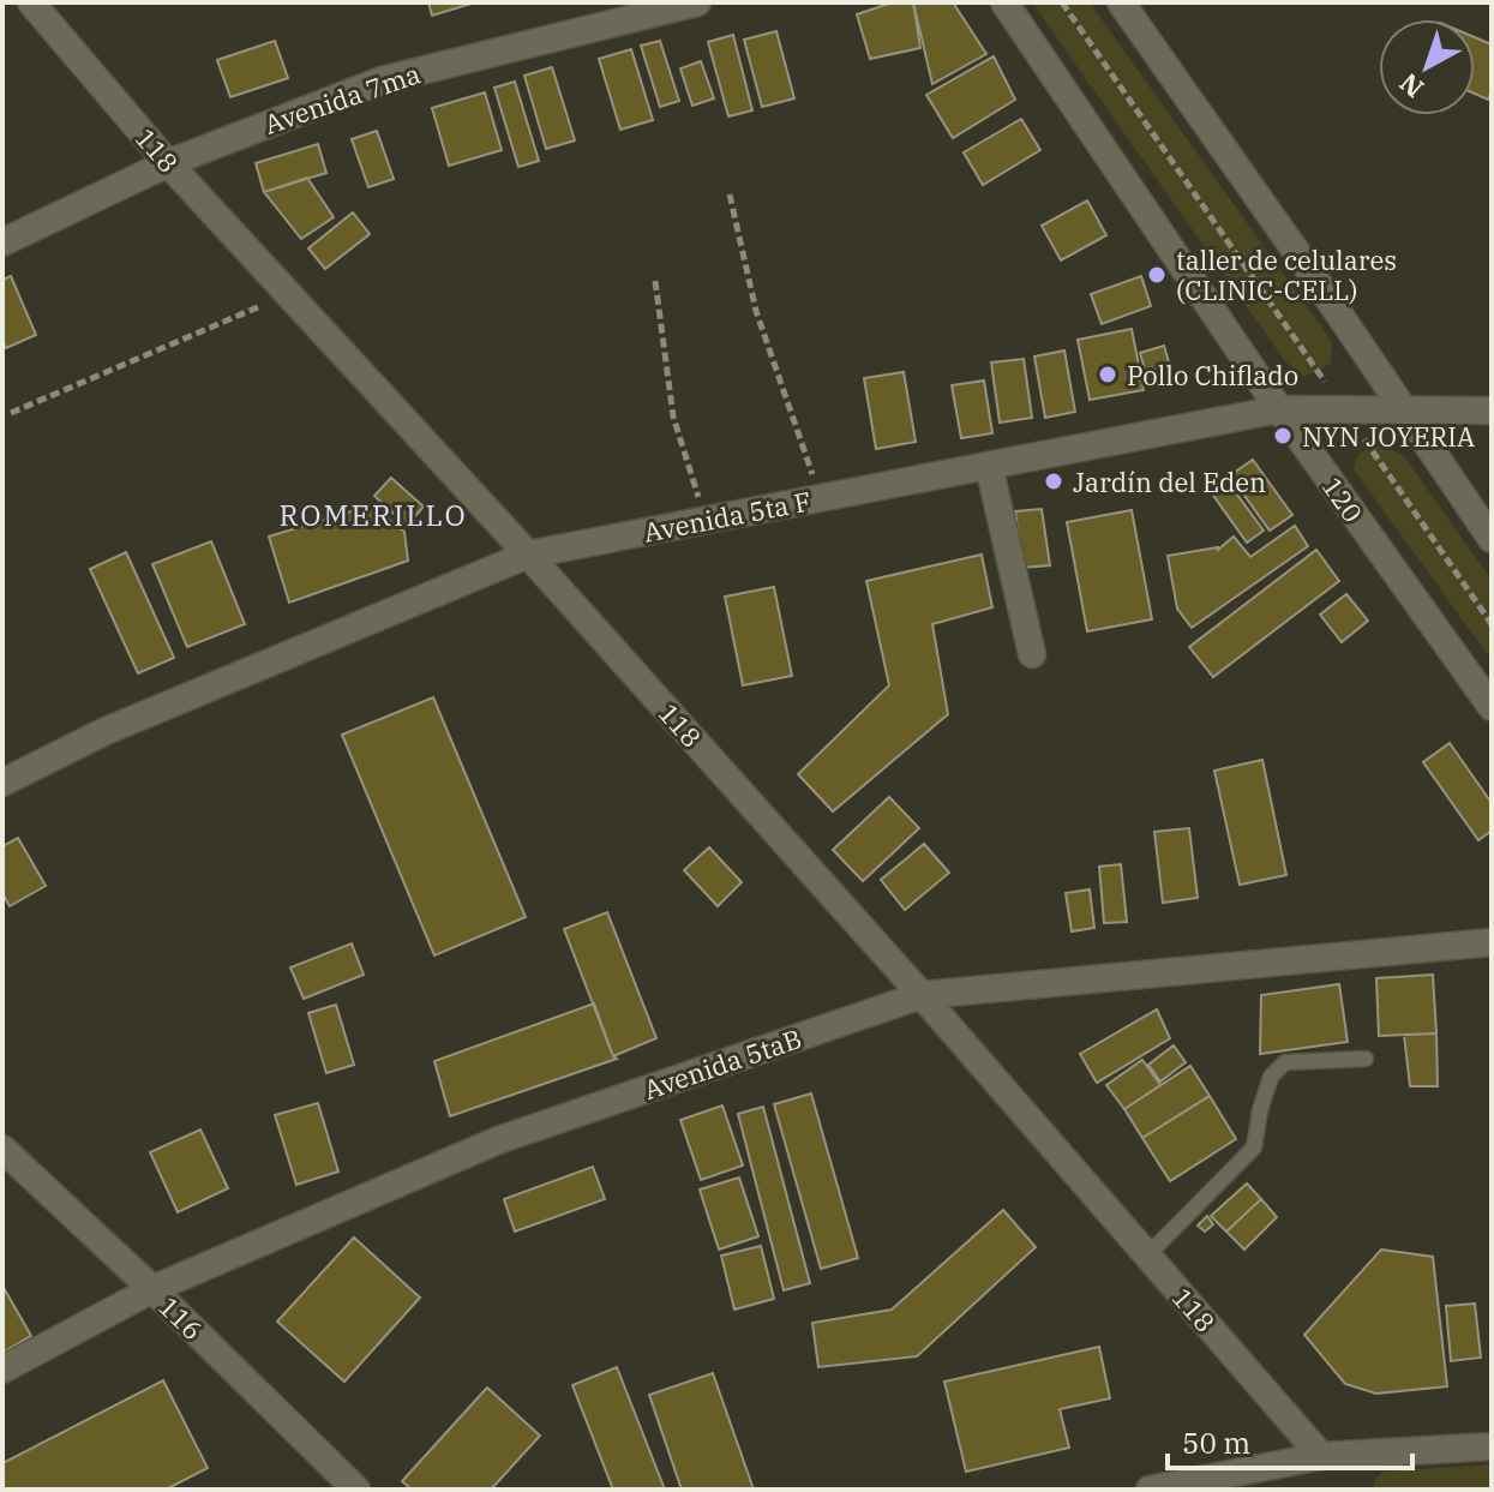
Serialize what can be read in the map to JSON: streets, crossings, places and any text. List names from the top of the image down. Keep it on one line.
{"streets":{"street":["Avenida 7ma","118","120","Avenida 5ta F","Avenida 5taB","116"]},"crossings":[["Avenida 7ma","118"],["118","Avenida 5ta F"],["118","Avenida 5taB"],["120","Avenida 5ta F"],["Avenida 5taB","116"]],"districts":["ROMERILLO"],"places":["taller de celulares (CLINIC-CELL)","Pollo Chiflado","NYN JOYERIA","Jardín del Eden"],"scale_bar":"50 m","north":"bottom left"}
